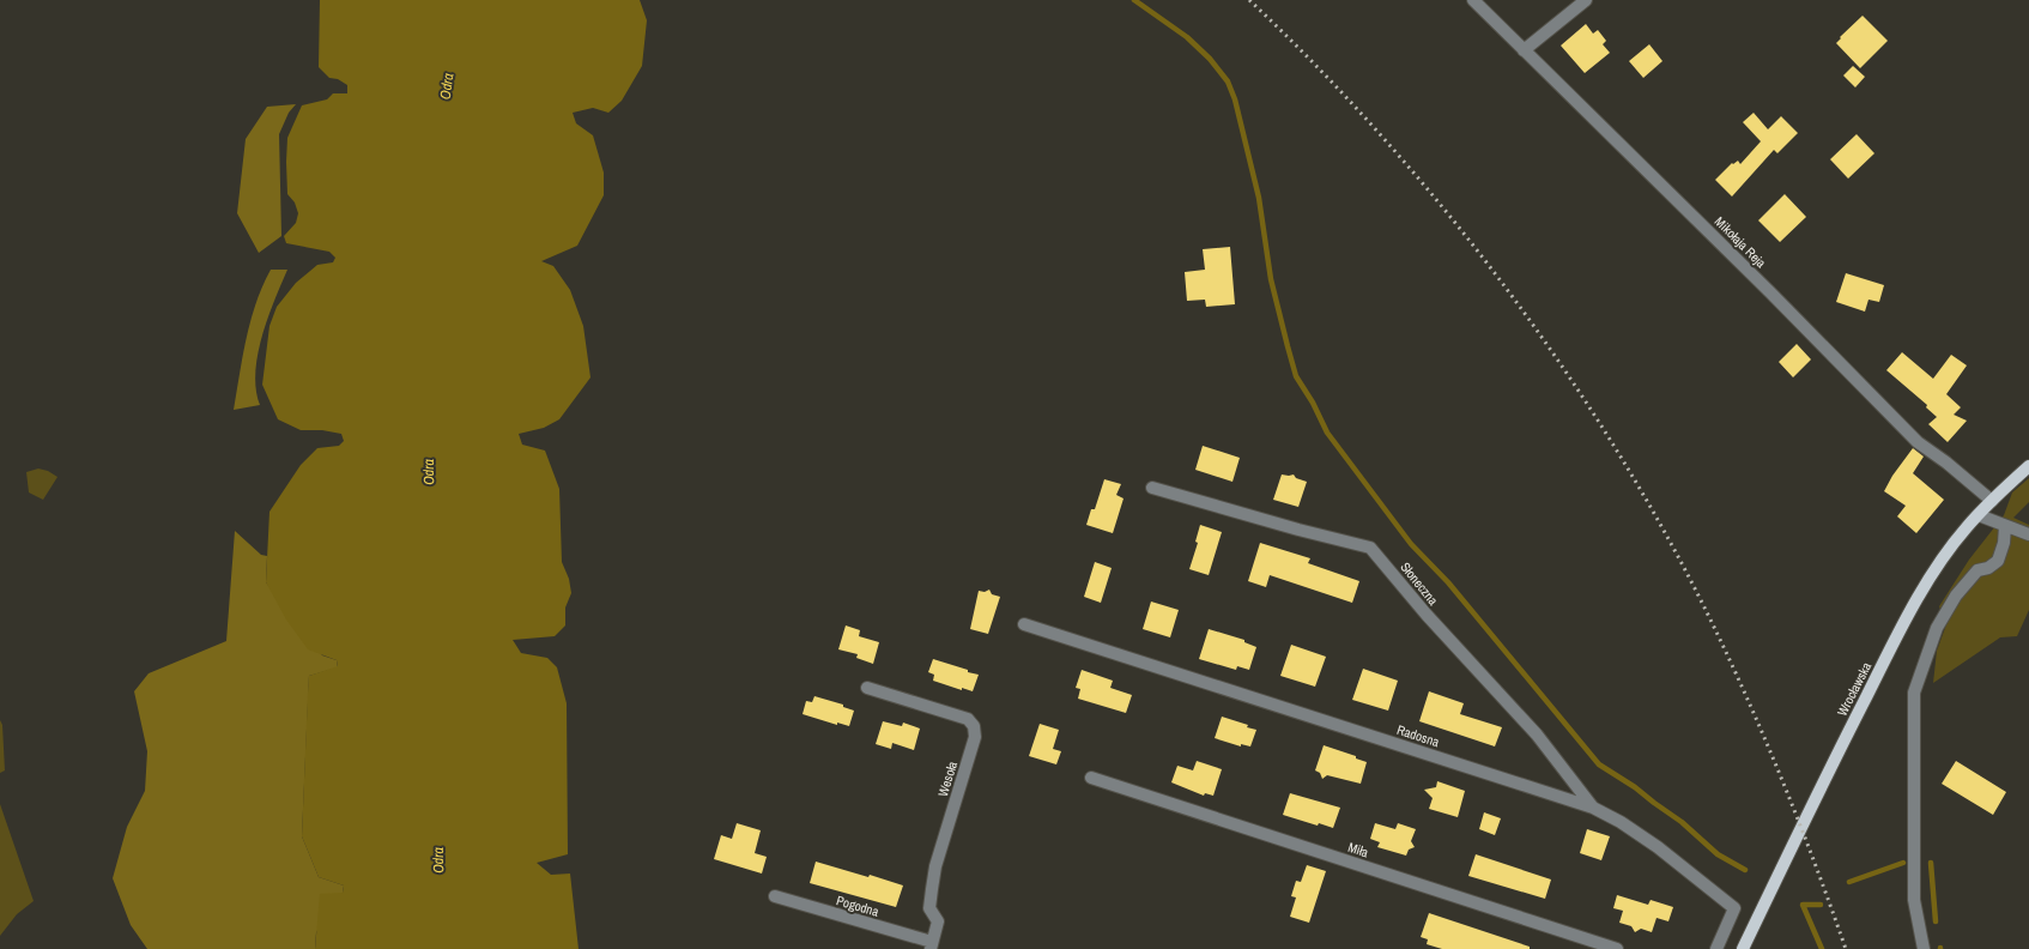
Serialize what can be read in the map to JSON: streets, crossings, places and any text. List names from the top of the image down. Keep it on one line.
{"streets":{"main road":["Wrocławska"],"street":["Mikołaja Reja","Słoneczna","Radosna","Wesoła","Miła","Pogodna"]},"crossings":[["Mikołaja Reja","Wrocławska"],["Słoneczna","Radosna"],["Wesoła","Pogodna"]],"water":["Odra"]}
